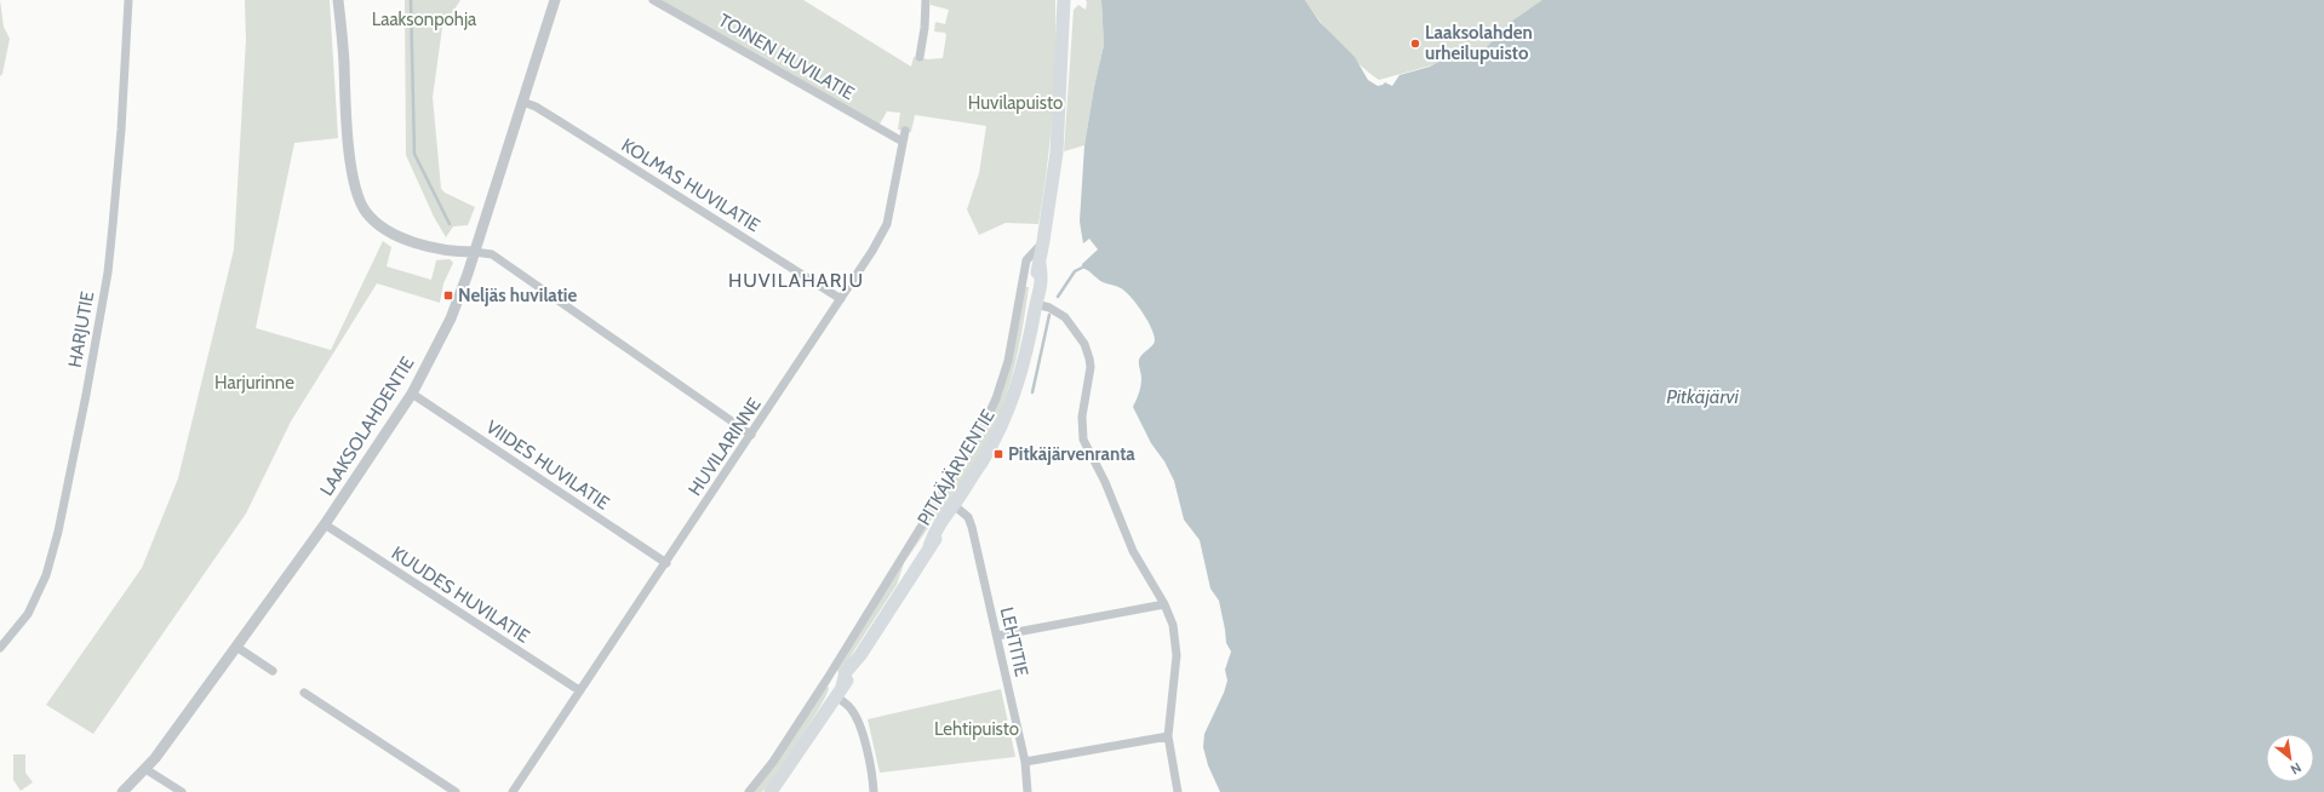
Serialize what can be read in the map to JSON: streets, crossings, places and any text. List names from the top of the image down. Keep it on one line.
{"streets":{"main road":["PITKÄJÄRVENTIE"],"street":["TOINEN HUVILATIE","KOLMAS HUVILATIE","HARJUTIE","LAAKSOLAHDENTIE","HUVILARINNE","VIIDES HUVILATIE","KUUDES HUVILATIE","LEHTITIE"]},"crossings":[["TOINEN HUVILATIE","HUVILARINNE"],["KOLMAS HUVILATIE","LAAKSOLAHDENTIE"],["KOLMAS HUVILATIE","HUVILARINNE"],["LAAKSOLAHDENTIE","VIIDES HUVILATIE"],["LAAKSOLAHDENTIE","KUUDES HUVILATIE"],["HUVILARINNE","VIIDES HUVILATIE"],["HUVILARINNE","KUUDES HUVILATIE"],["PITKÄJÄRVENTIE","LEHTITIE"]],"districts":["HUVILAHARJU"],"water":["Pitkäjärvi"],"parks":["Laaksonpohja","Huvilapuisto","Harjurinne","Lehtipuisto"],"places":{"other":["Laaksolahden urheilupuisto"],"transit":["Neljäs huvilatie","Pitkäjärvenranta"]},"north":"bottom right"}
